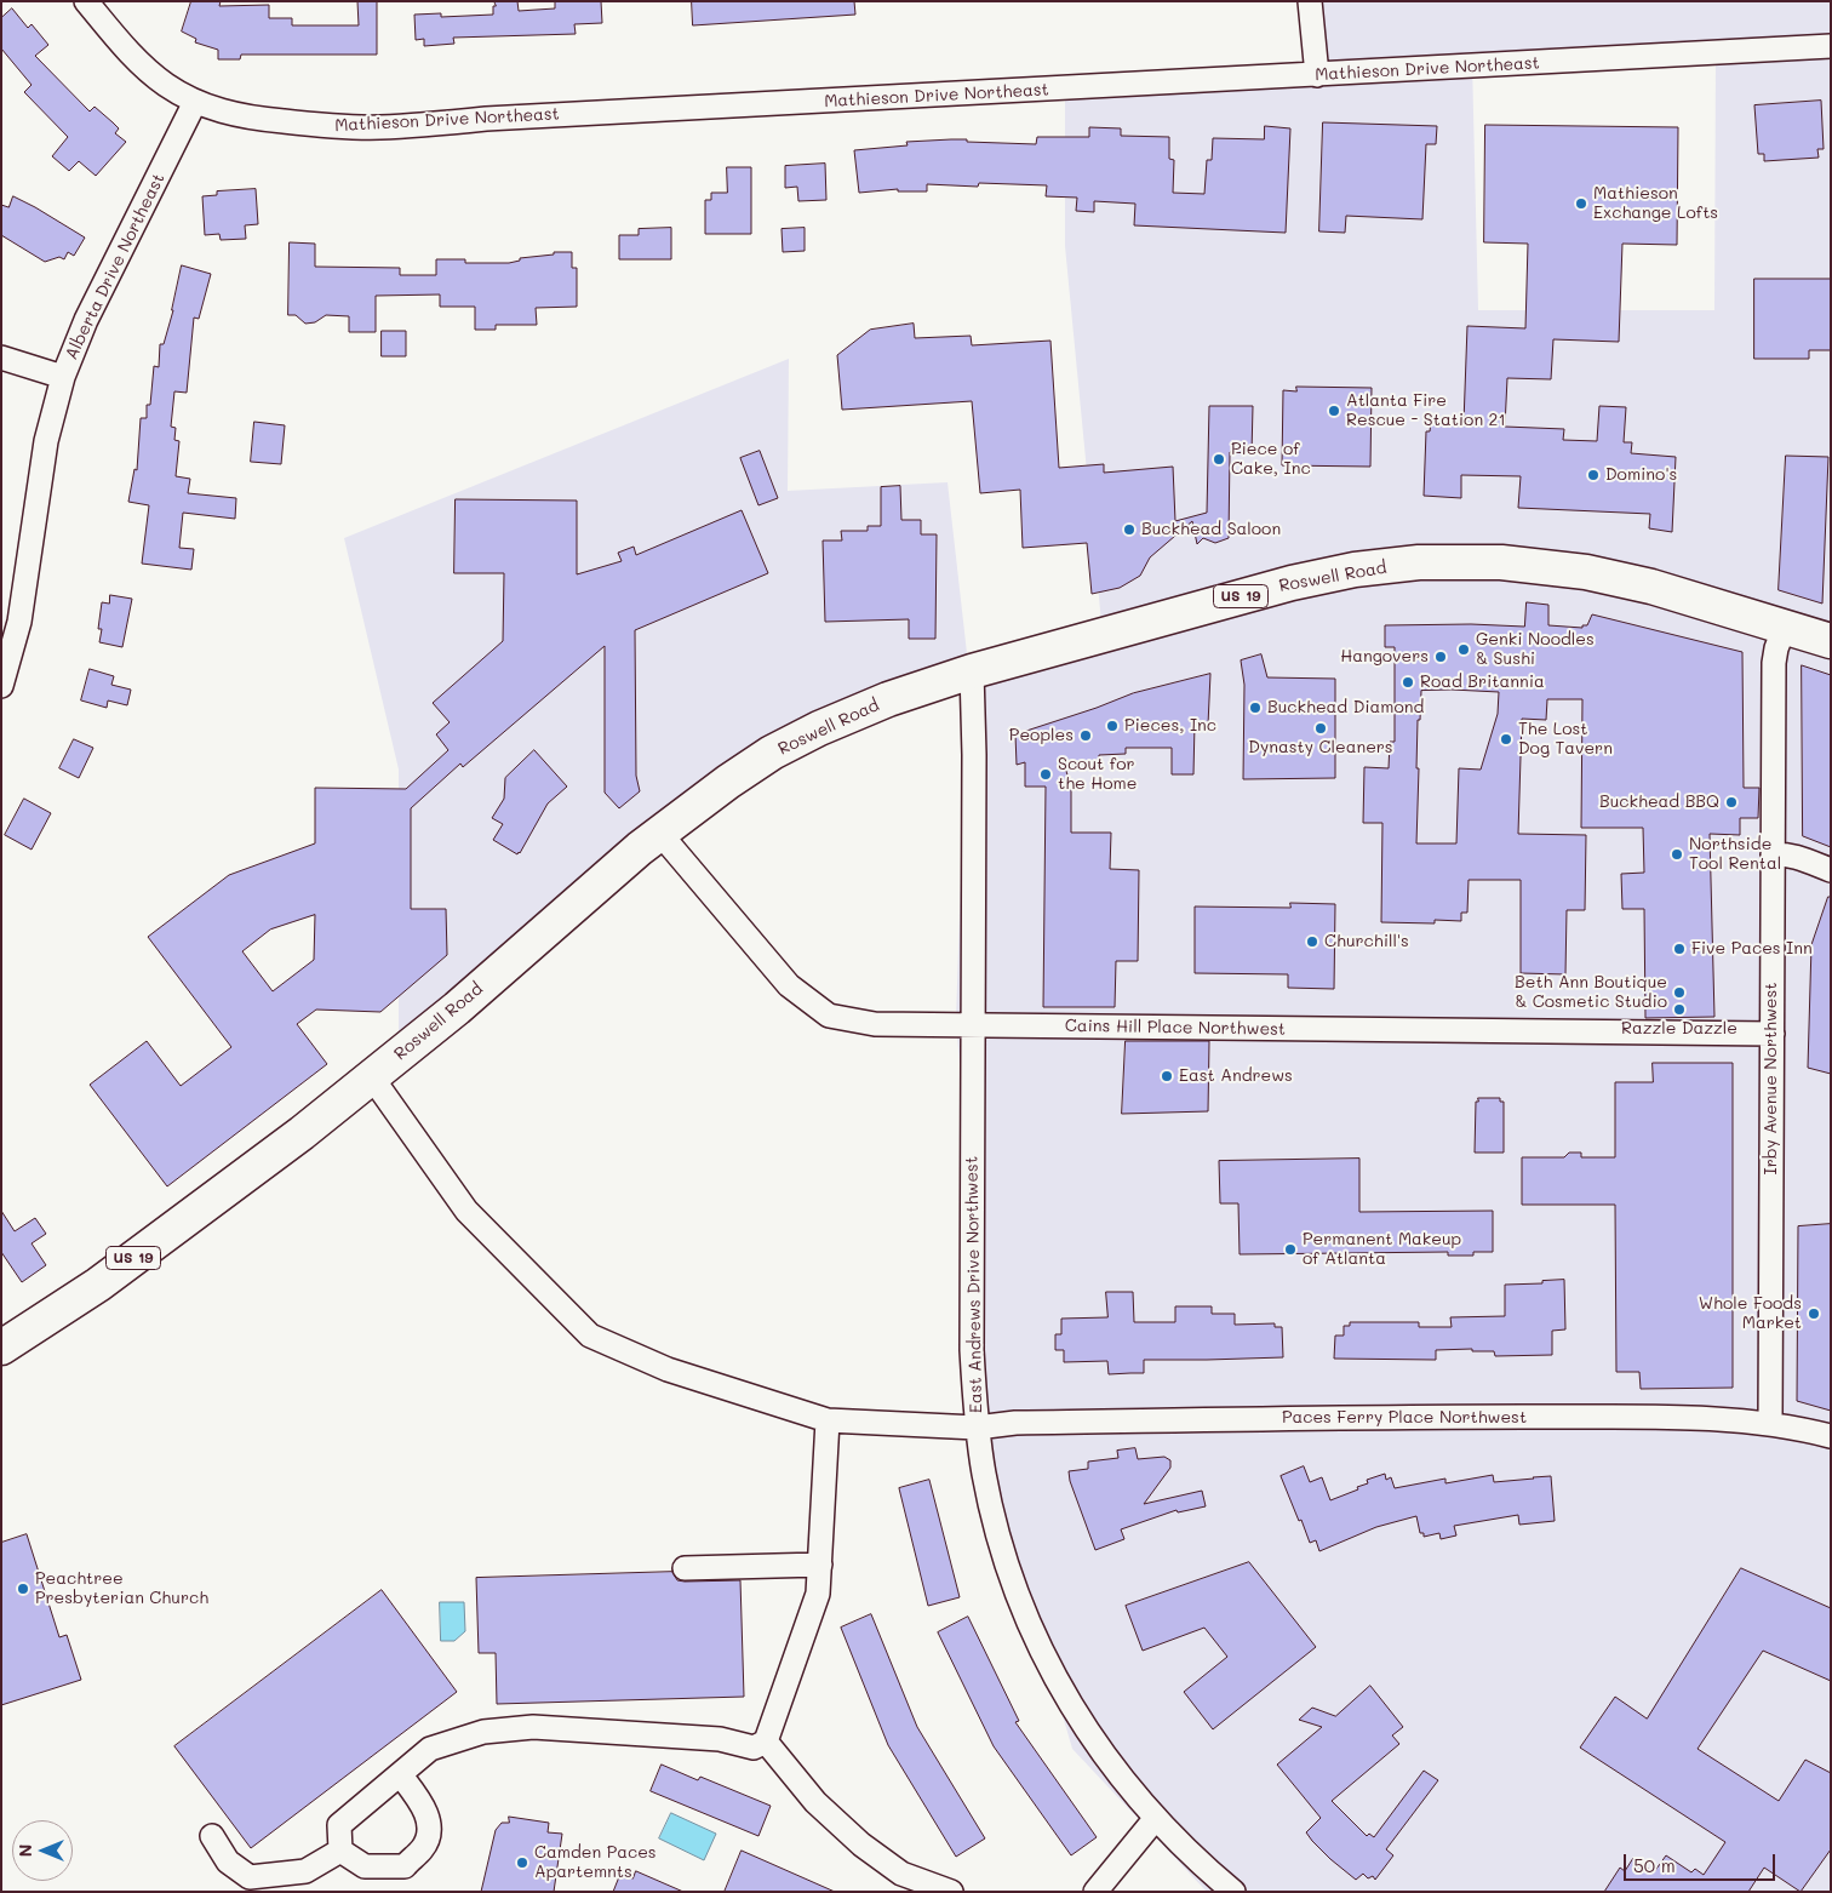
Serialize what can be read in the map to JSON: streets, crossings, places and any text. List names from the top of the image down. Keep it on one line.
{"streets":{"main road":["Roswell Road","US 19"],"street":["Mathieson Drive Northeast","Alberta Drive Northeast","Cains Hill Place Northwest","Irby Avenue Northwest","East Andrews Drive Northwest","Paces Ferry Place Northwest"]},"crossings":[["Mathieson Drive Northeast","Alberta Drive Northeast"],["Roswell Road","Cains Hill Place Northwest"],["Roswell Road","Irby Avenue Northwest"],["Roswell Road","East Andrews Drive Northwest"],["Roswell Road","Paces Ferry Place Northwest"],["Cains Hill Place Northwest","Irby Avenue Northwest"],["Cains Hill Place Northwest","East Andrews Drive Northwest"],["Irby Avenue Northwest","Paces Ferry Place Northwest"],["East Andrews Drive Northwest","Paces Ferry Place Northwest"]],"places":["Mathieson Exchange Lofts","Atlanta Fire Rescue - Station 21","Piece of Cake, Inc","Domino's","Buckhead Saloon","Genki Noodles & Sushi","Hangovers","Road Britannia","Buckhead Diamond","Pieces, Inc","Dynasty Cleaners","Peoples","The Lost Dog Tavern","Scout for the Home","Buckhead BBQ","Northside Tool Rental","Churchill's","Five Paces Inn","Beth Ann Boutique & Cosmetic Studio","Razzle Dazzle","East Andrews","Permanent Makeup of Atlanta","Whole Foods Market","Peachtree Presbyterian Church","Camden Paces Apartemnts"],"scale_bar":"50 m","north":"left"}
